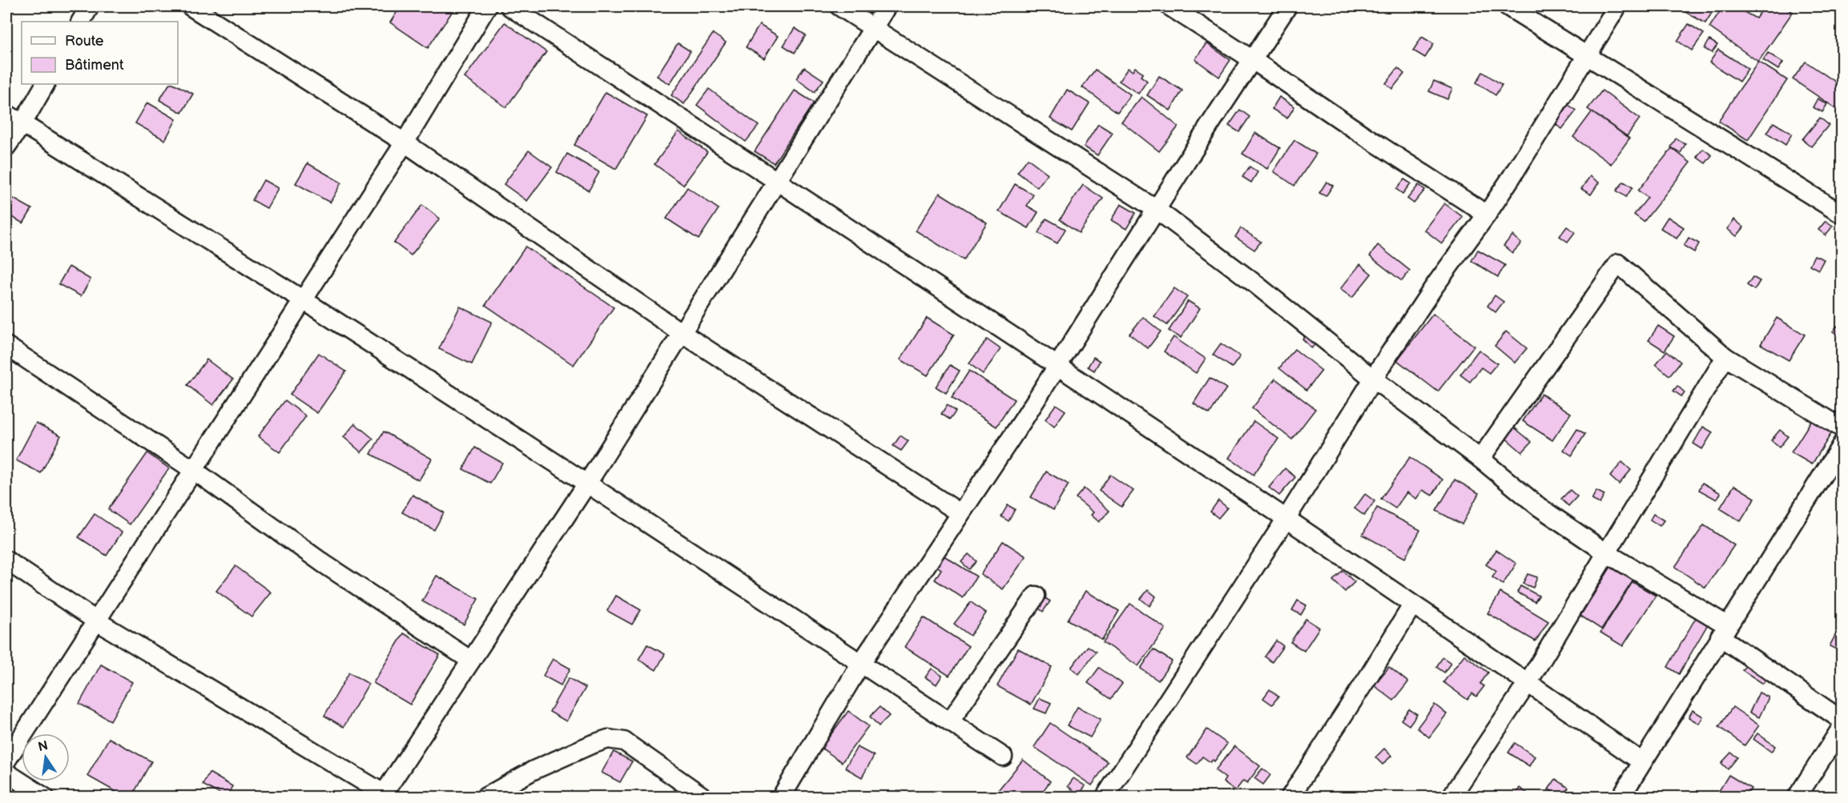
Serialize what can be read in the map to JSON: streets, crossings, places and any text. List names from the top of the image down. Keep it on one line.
{"legend":["Route","Bâtiment"],"north":"top"}
